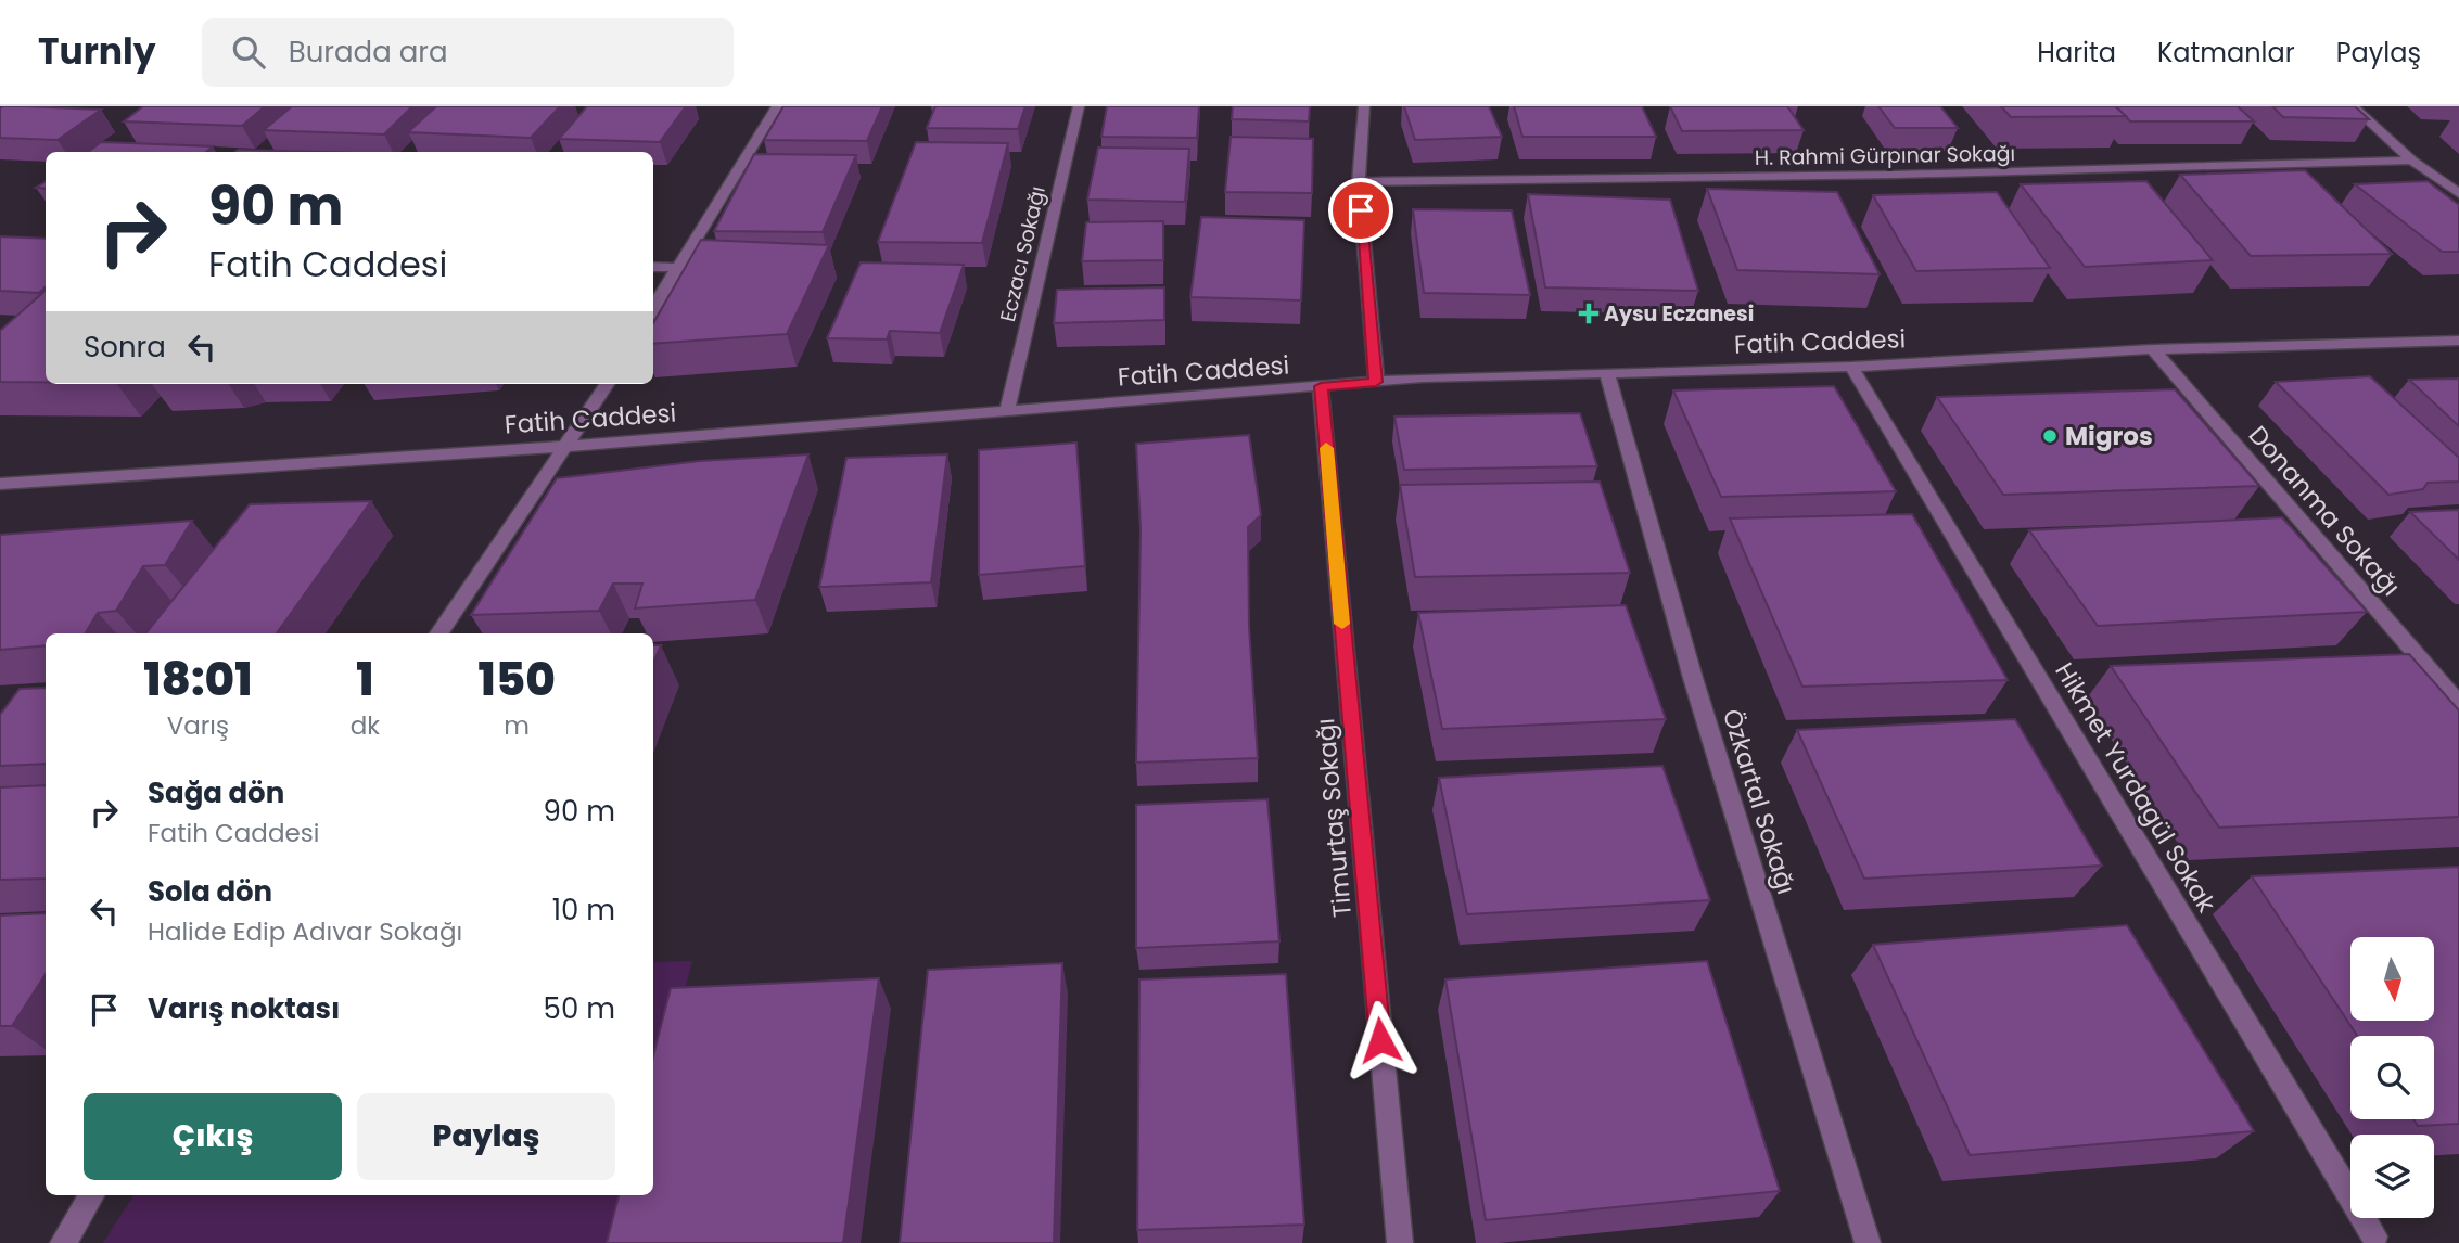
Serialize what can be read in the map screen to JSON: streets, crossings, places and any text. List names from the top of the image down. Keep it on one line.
{"streets":{"street":["H. Rahmi Gürpınar Sokağı","Eczacı Sokağı","Fatih Caddesi","Donanma Sokağı","Hikmet Yurdagül Sokak","Özkartal Sokağı","Timurtaş Sokağı"]},"crossings":[["Eczacı Sokağı","Fatih Caddesi"],["Fatih Caddesi","Donanma Sokağı"],["Fatih Caddesi","Hikmet Yurdagül Sokak"],["Fatih Caddesi","Özkartal Sokağı"],["Fatih Caddesi","Timurtaş Sokağı"]],"places":{"health":["Aysu Eczanesi"],"other":["Migros"]},"north":"bottom","page":{"header":"Turnly","search":"Burada ara","nav":["Harita","Katmanlar","Paylaş"],"turn":["90 m","Fatih Caddesi"],"then":"Sonra","eta":["18:01","Varış","1","dk","150","m"],"list":[{"name":"Sağa dön","note":"Fatih Caddesi","value":"90 m"},{"name":"Sola dön","note":"Halide Edip Adıvar Sokağı","value":"10 m"},{"name":"Varış noktası","value":"50 m"}],"buttons":["Çıkış","Paylaş"]}}
